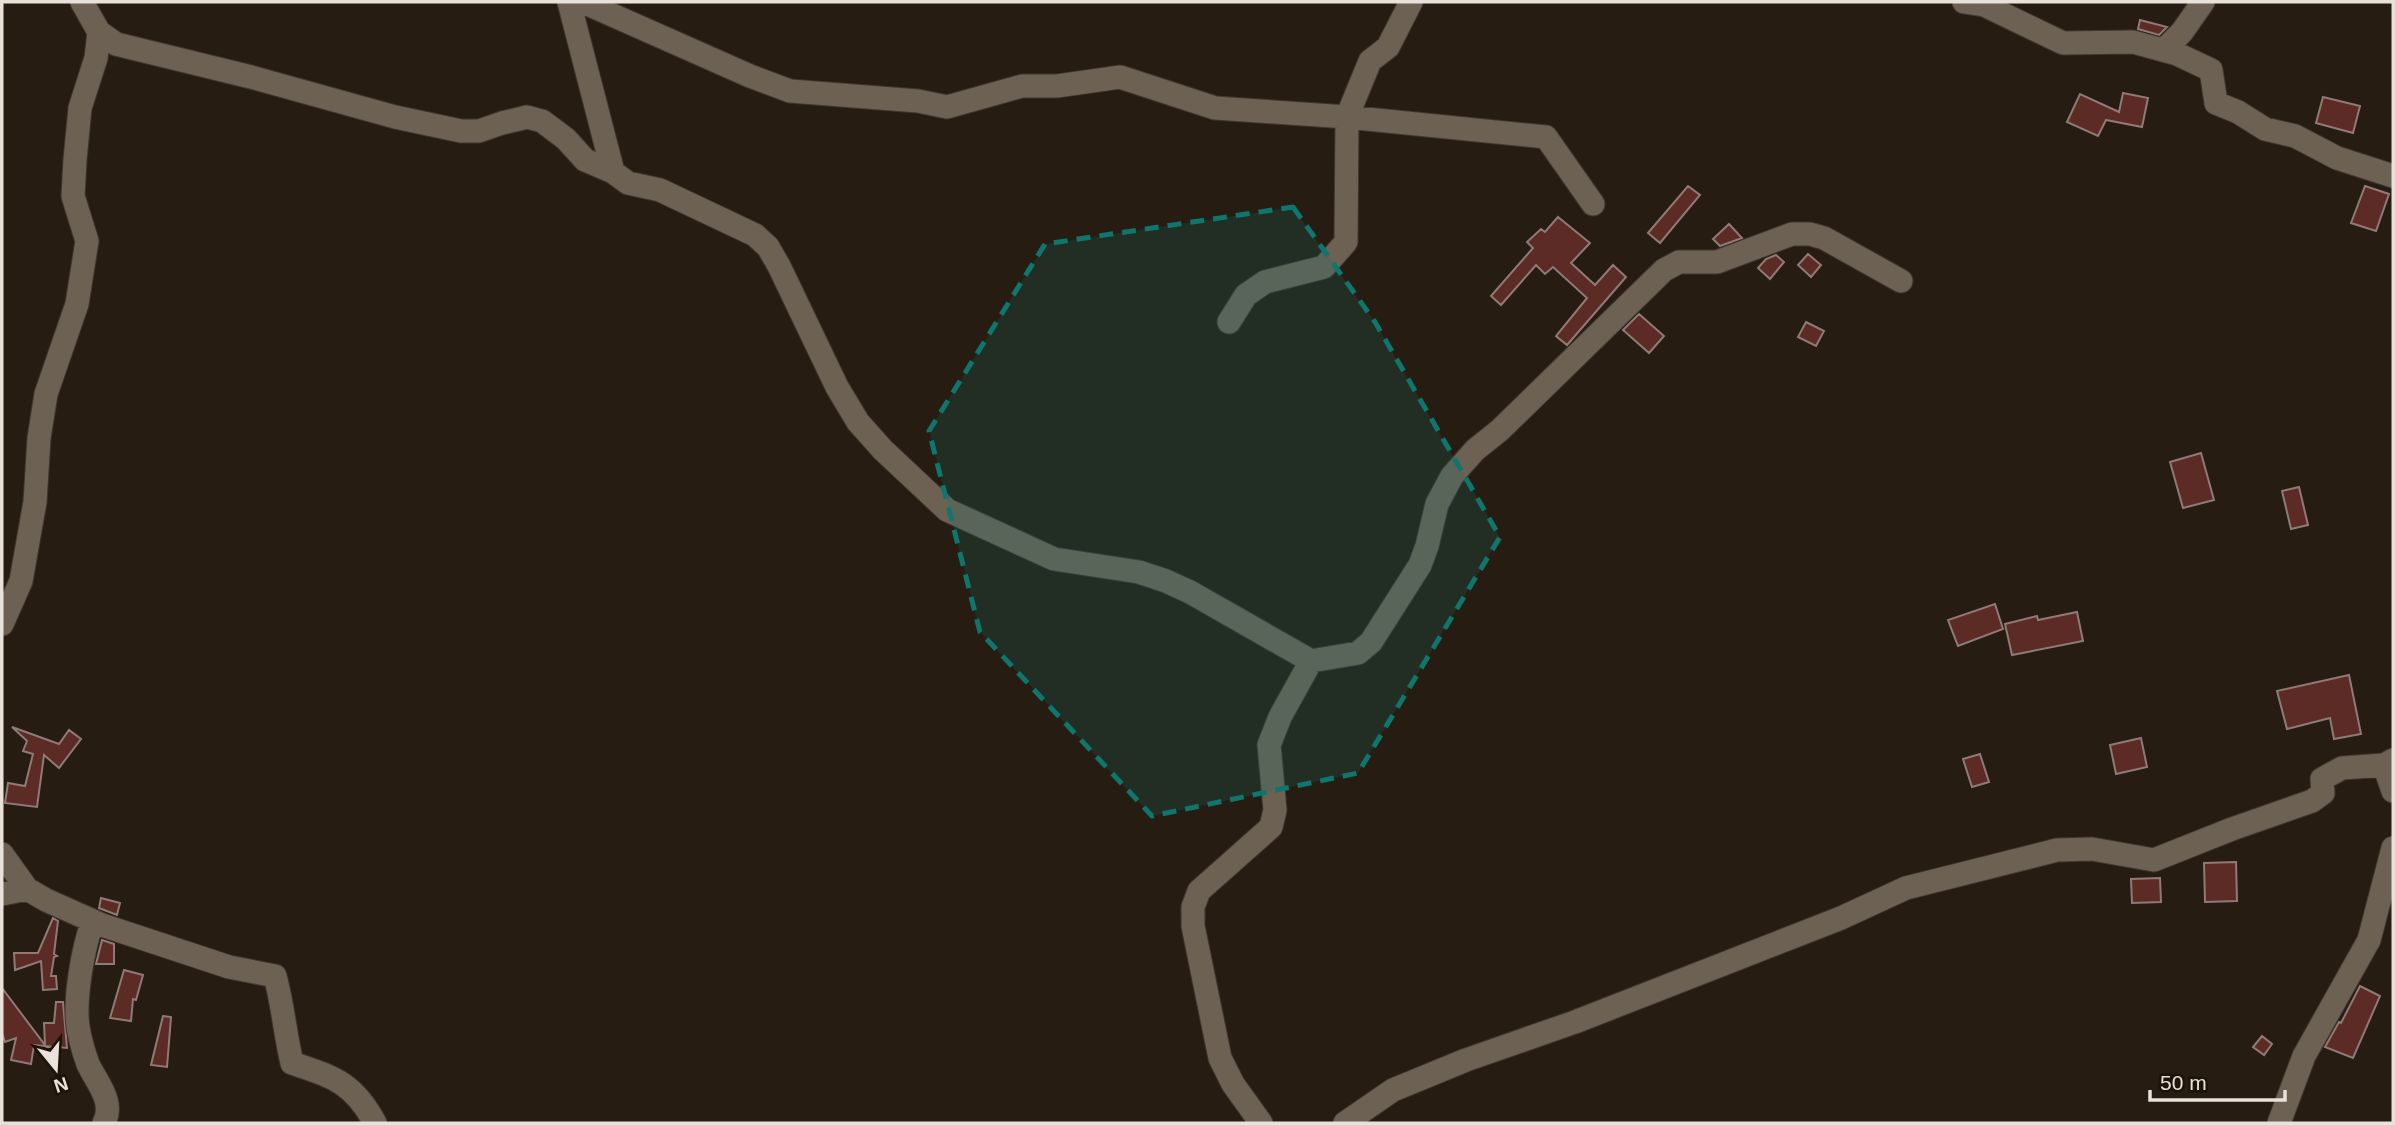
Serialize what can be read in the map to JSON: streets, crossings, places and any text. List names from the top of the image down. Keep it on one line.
{"scale_bar":"50 m","north":"bottom"}
